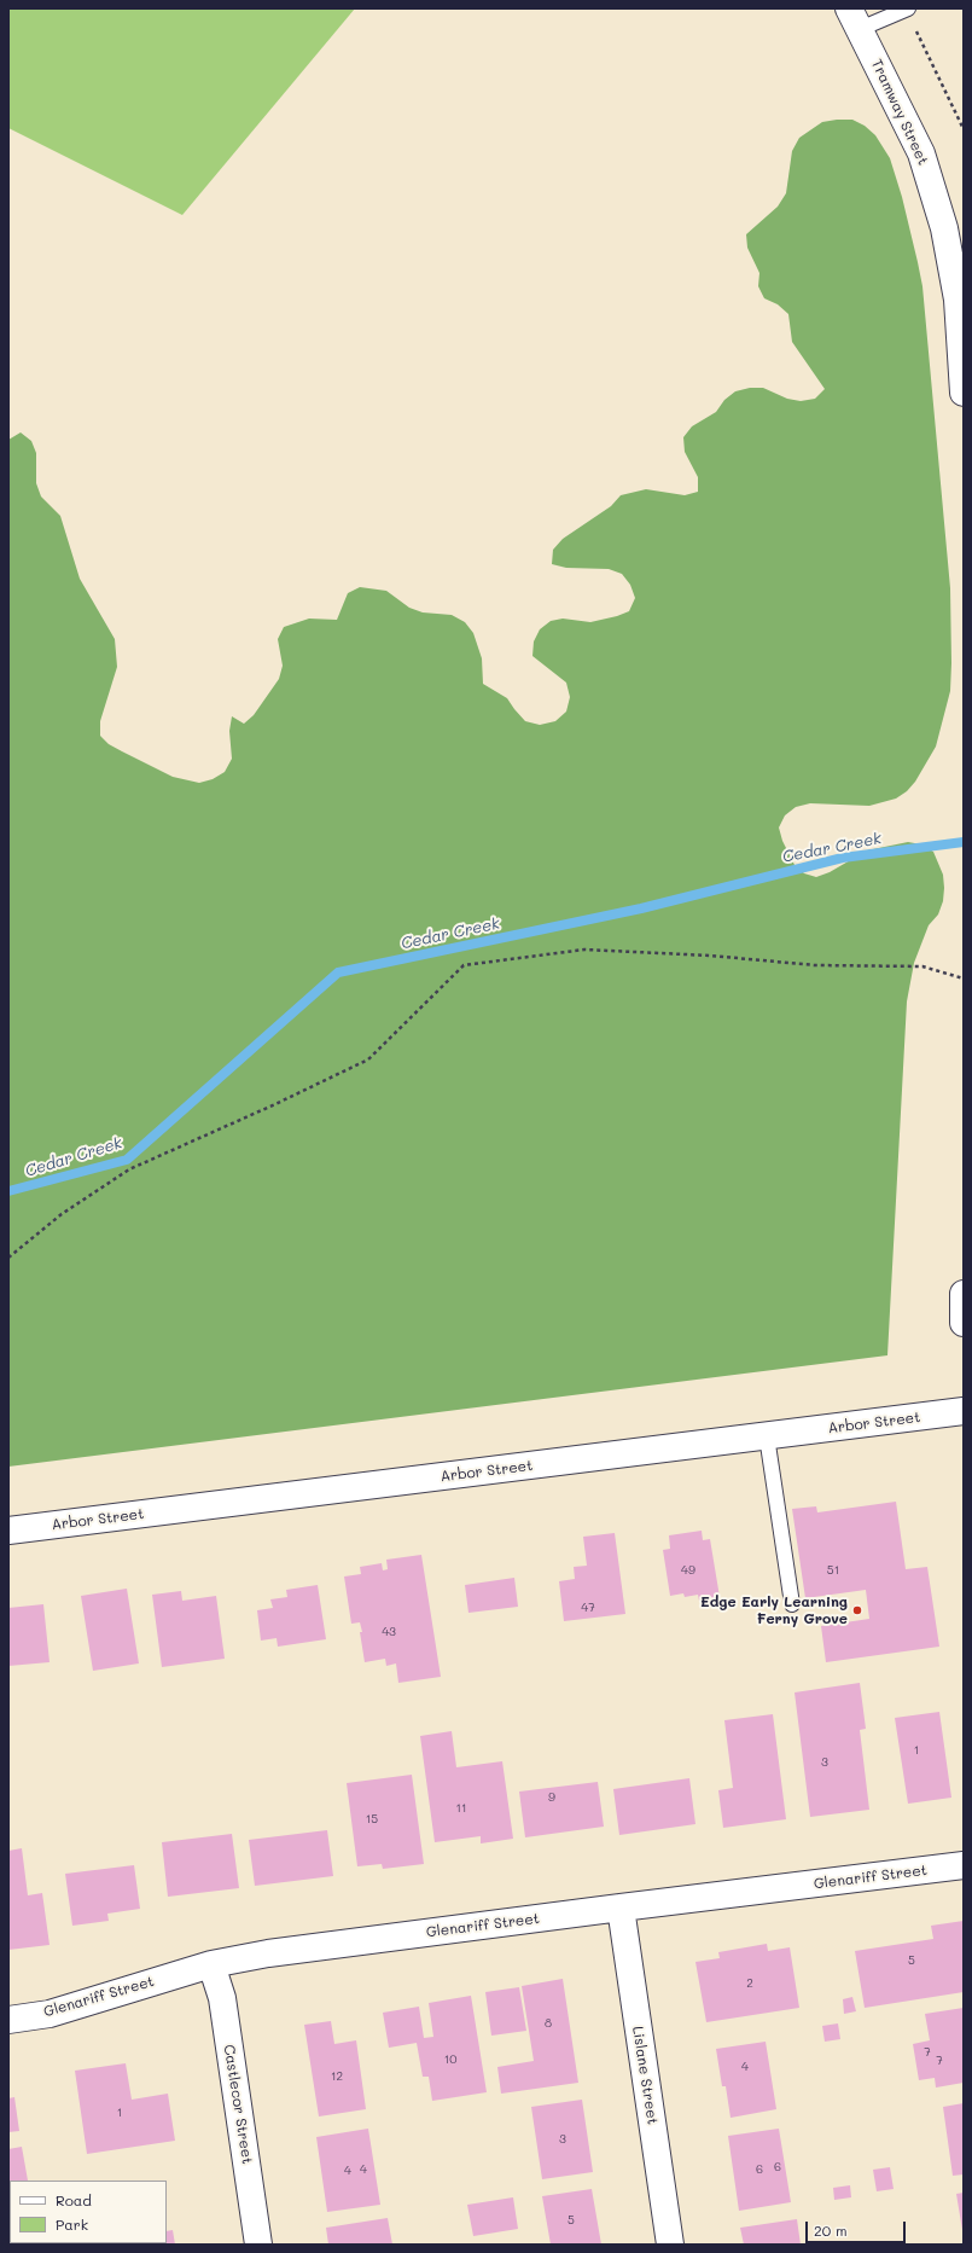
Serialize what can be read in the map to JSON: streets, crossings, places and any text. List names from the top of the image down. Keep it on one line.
{"streets":{"street":["Tramway Street","Arbor Street","Glenariff Street","Lislane Street","Castlecor Street"]},"crossings":[["Glenariff Street","Lislane Street"],["Glenariff Street","Castlecor Street"]],"water":["Cedar Creek"],"places":["Edge Early Learning Ferny Grove"],"house_numbers":["49","51","47","43","1","3","9","11","15","5","2","8","7","10","7","4","12","1","3","6","4","6","4","5"],"legend":["Road","Park"],"scale_bar":"20 m"}
